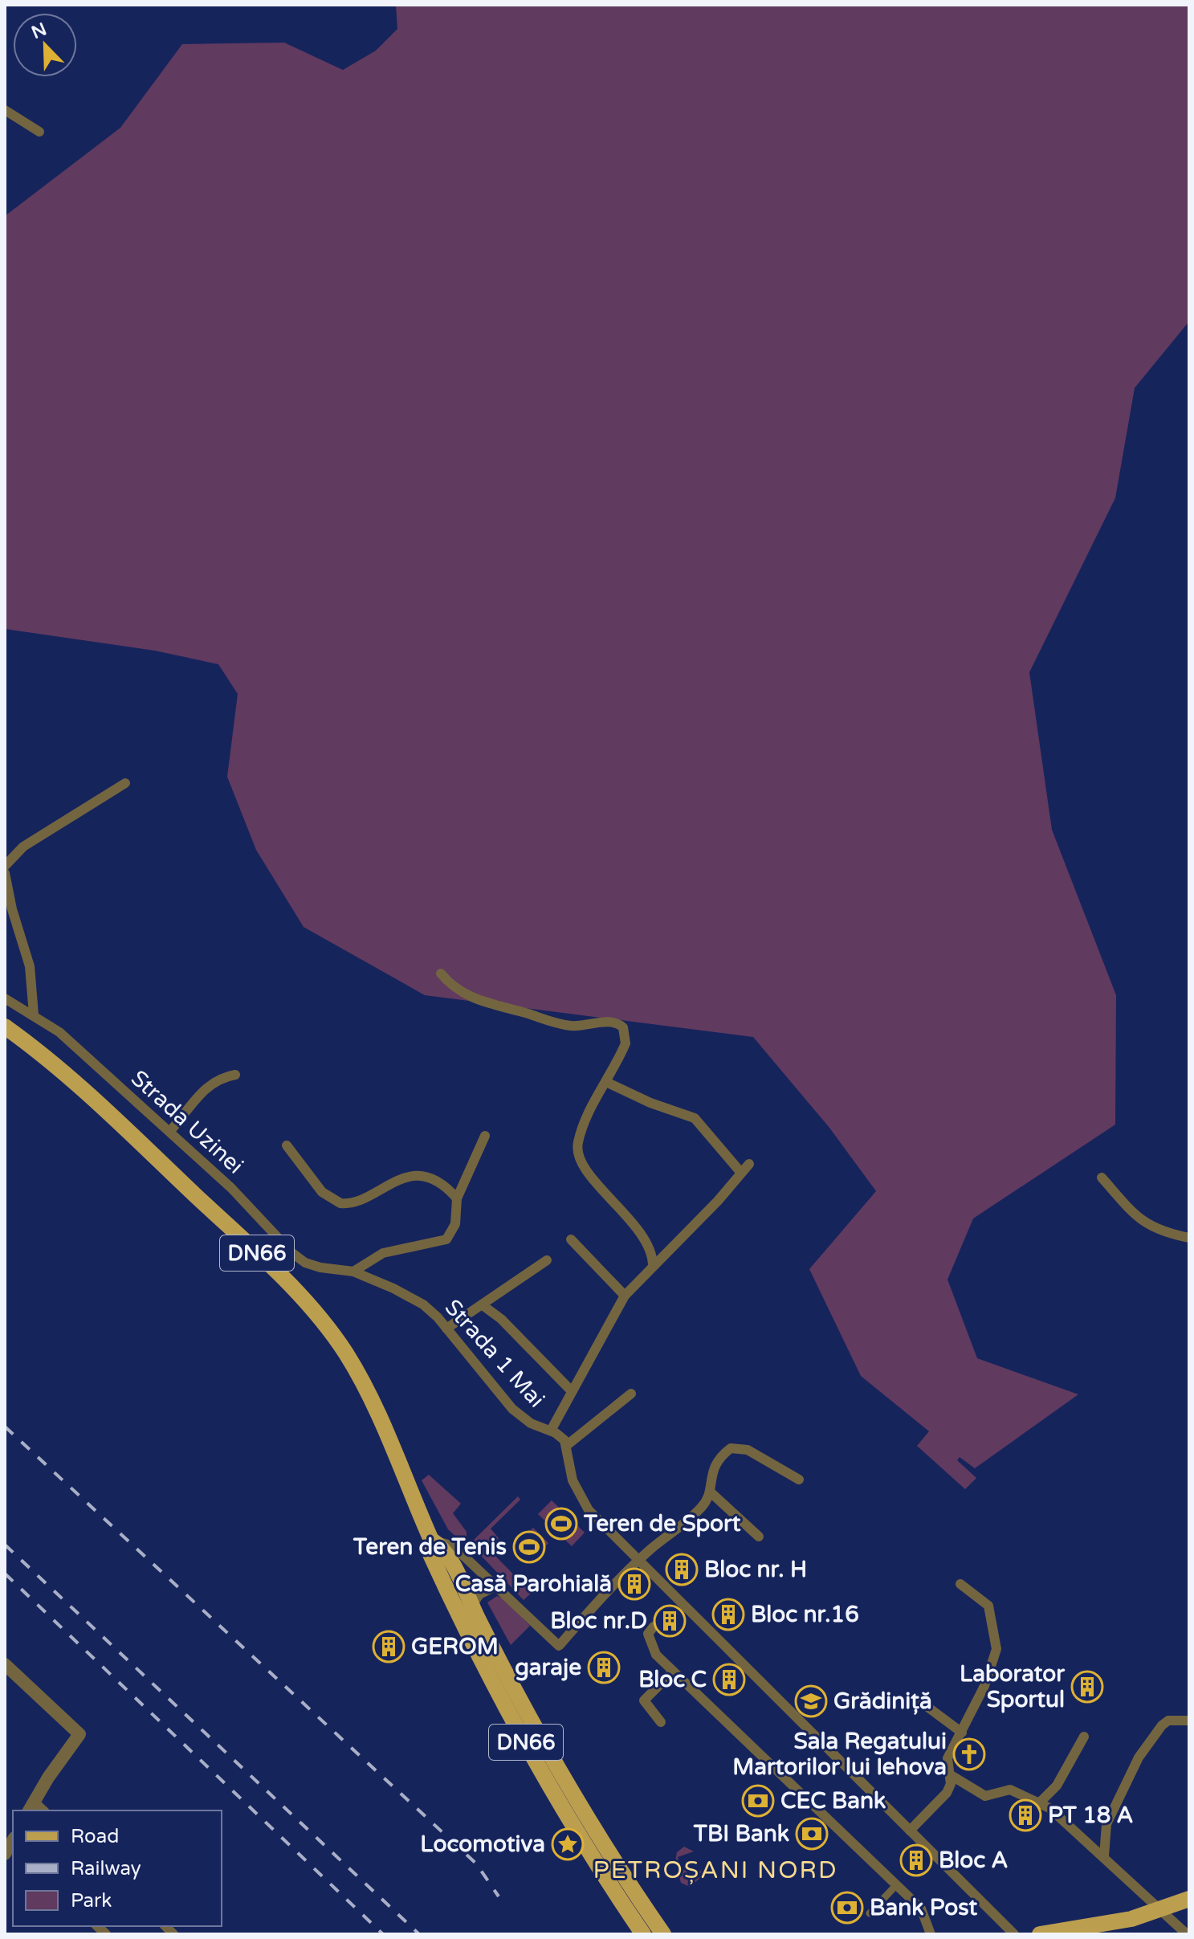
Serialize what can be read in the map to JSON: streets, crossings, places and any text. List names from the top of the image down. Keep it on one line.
{"streets":{"main road":["DN66"],"street":["Strada Uzinei","Strada 1 Mai"]},"crossings":[["Strada Uzinei","Strada 1 Mai"]],"districts":["PETROȘANI NORD"],"places":{"sports":["Teren de Sport","Teren de Tenis"],"building":["Bloc nr. H","Casă Parohială","Bloc nr.16","Bloc nr.D","GEROM","garaje","Bloc C","Laborator Sportul","PT 18 A","Bloc A"],"school or university":["Grădiniță"],"church":["Sala Regatului Martorilor lui Iehova"],"bank":["CEC Bank","TBI Bank","Bank Post"],"place":["Locomotiva"]},"legend":["Road","Railway","Park"],"north":"top left"}
